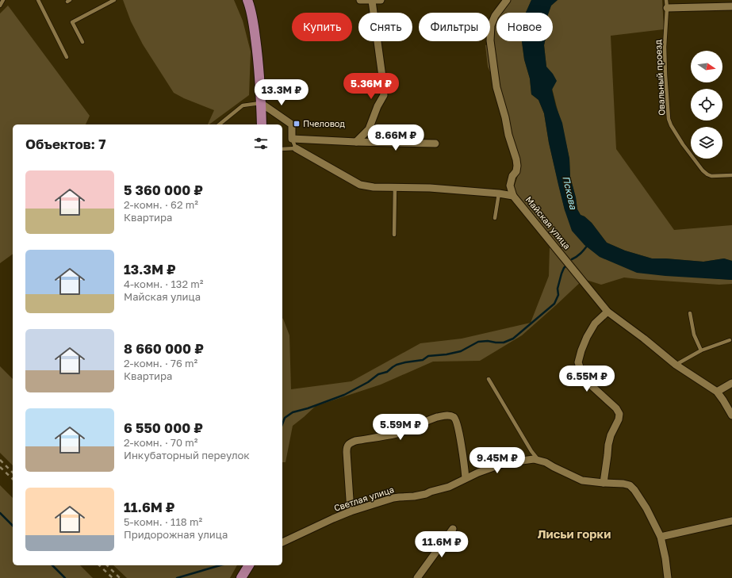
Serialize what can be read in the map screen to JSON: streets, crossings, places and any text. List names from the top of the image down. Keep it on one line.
{"streets":{"street":["Майская улица","Светлая улица"],"lane":["Овальный проезд"]},"districts":["Лисьи горки"],"water":["Пскова"],"places":{"transit":["Пчеловод"]},"north":"right","page":{"chip":["Купить","Снять","Фильтры","Новое"],"price":["5.36M ₽","13.3M ₽","8.66M ₽","6.55M ₽","5.59M ₽","9.45M ₽","11.6M ₽"],"heading":"Объектов: 7","list":[{"name":"5 360 000 ₽","note":"2-комн. · 62 m² · Квартира"},{"name":"13.3M ₽","note":"4-комн. · 132 m² · Майская улица"},{"name":"8 660 000 ₽","note":"2-комн. · 76 m² · Квартира"},{"name":"6 550 000 ₽","note":"2-комн. · 70 m² · Инкубаторный переулок"},{"name":"11.6M ₽","note":"5-комн. · 118 m² · Придорожная улица"}]}}
